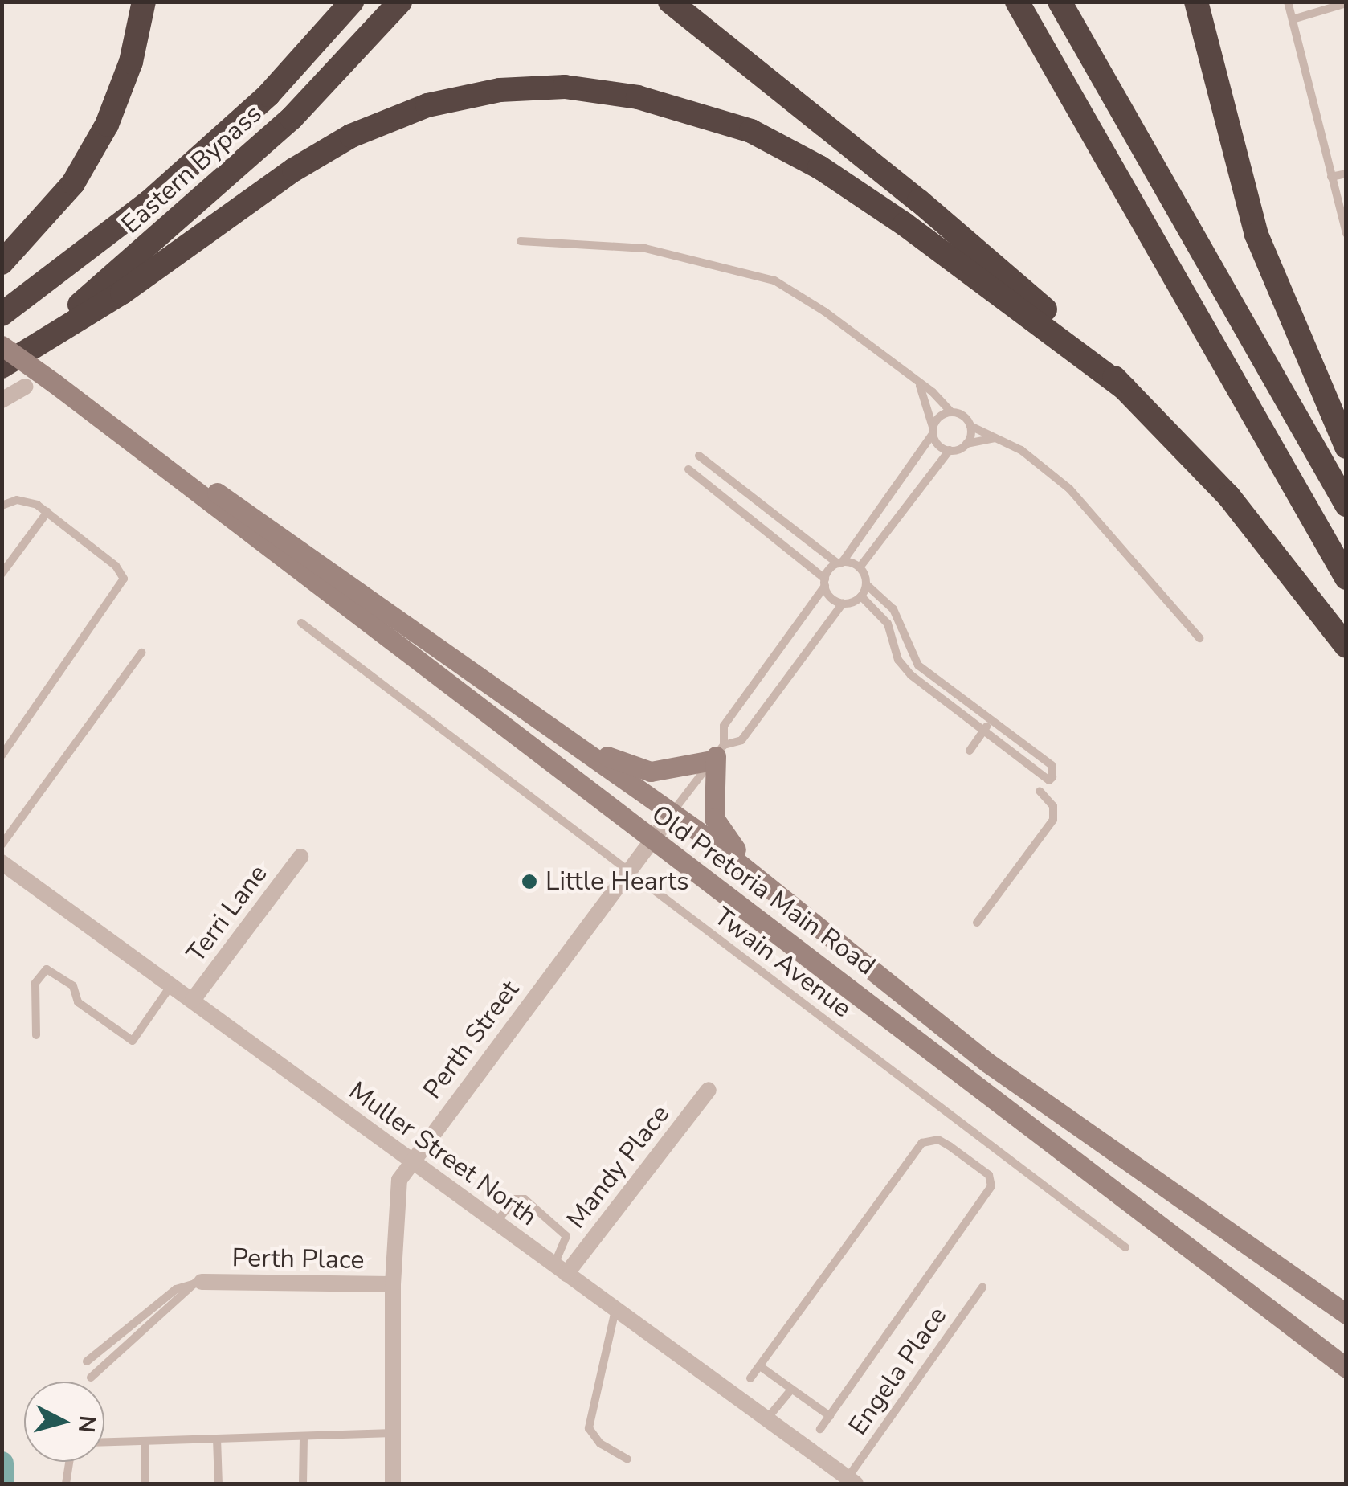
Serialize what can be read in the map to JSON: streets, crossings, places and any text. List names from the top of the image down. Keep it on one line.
{"streets":{"highway":["Eastern Bypass"],"main road":["Old Pretoria Main Road"],"street":["Terri Lane","Perth Street","Muller Street North","Mandy Place","Perth Place"],"lane":["Twain Avenue","Engela Place"]},"crossings":[["Old Pretoria Main Road","Perth Street"],["Terri Lane","Muller Street North"],["Twain Avenue","Perth Street"],["Perth Street","Muller Street North"],["Perth Street","Perth Place"],["Muller Street North","Mandy Place"],["Muller Street North","Engela Place"]],"places":["Little Hearts"],"north":"right"}
